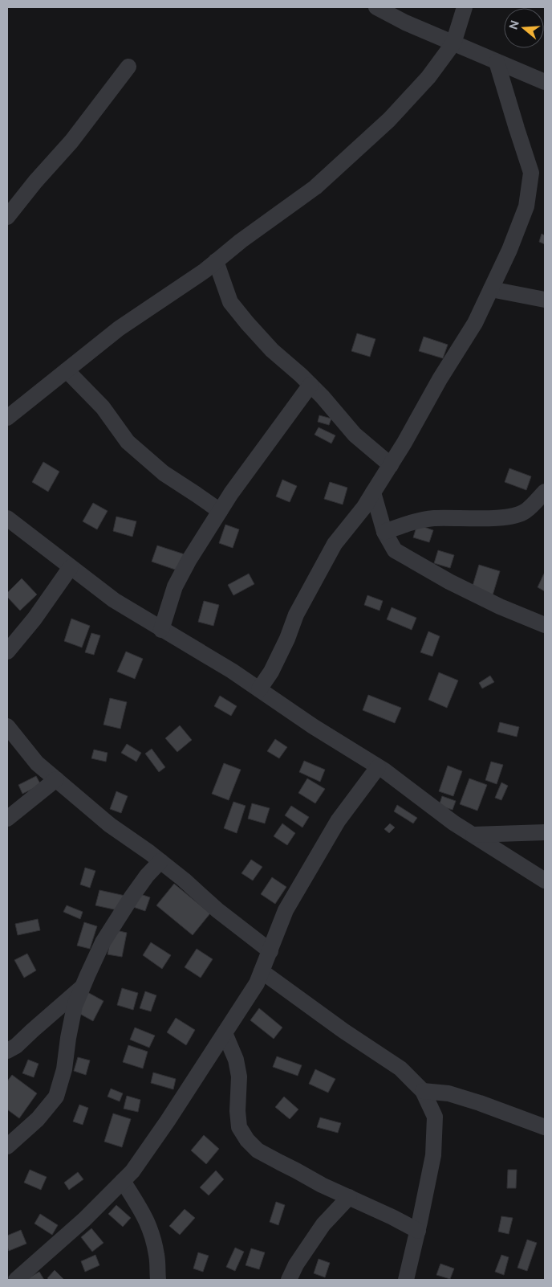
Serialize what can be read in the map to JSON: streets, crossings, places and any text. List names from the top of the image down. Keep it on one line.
{"north":"left"}
